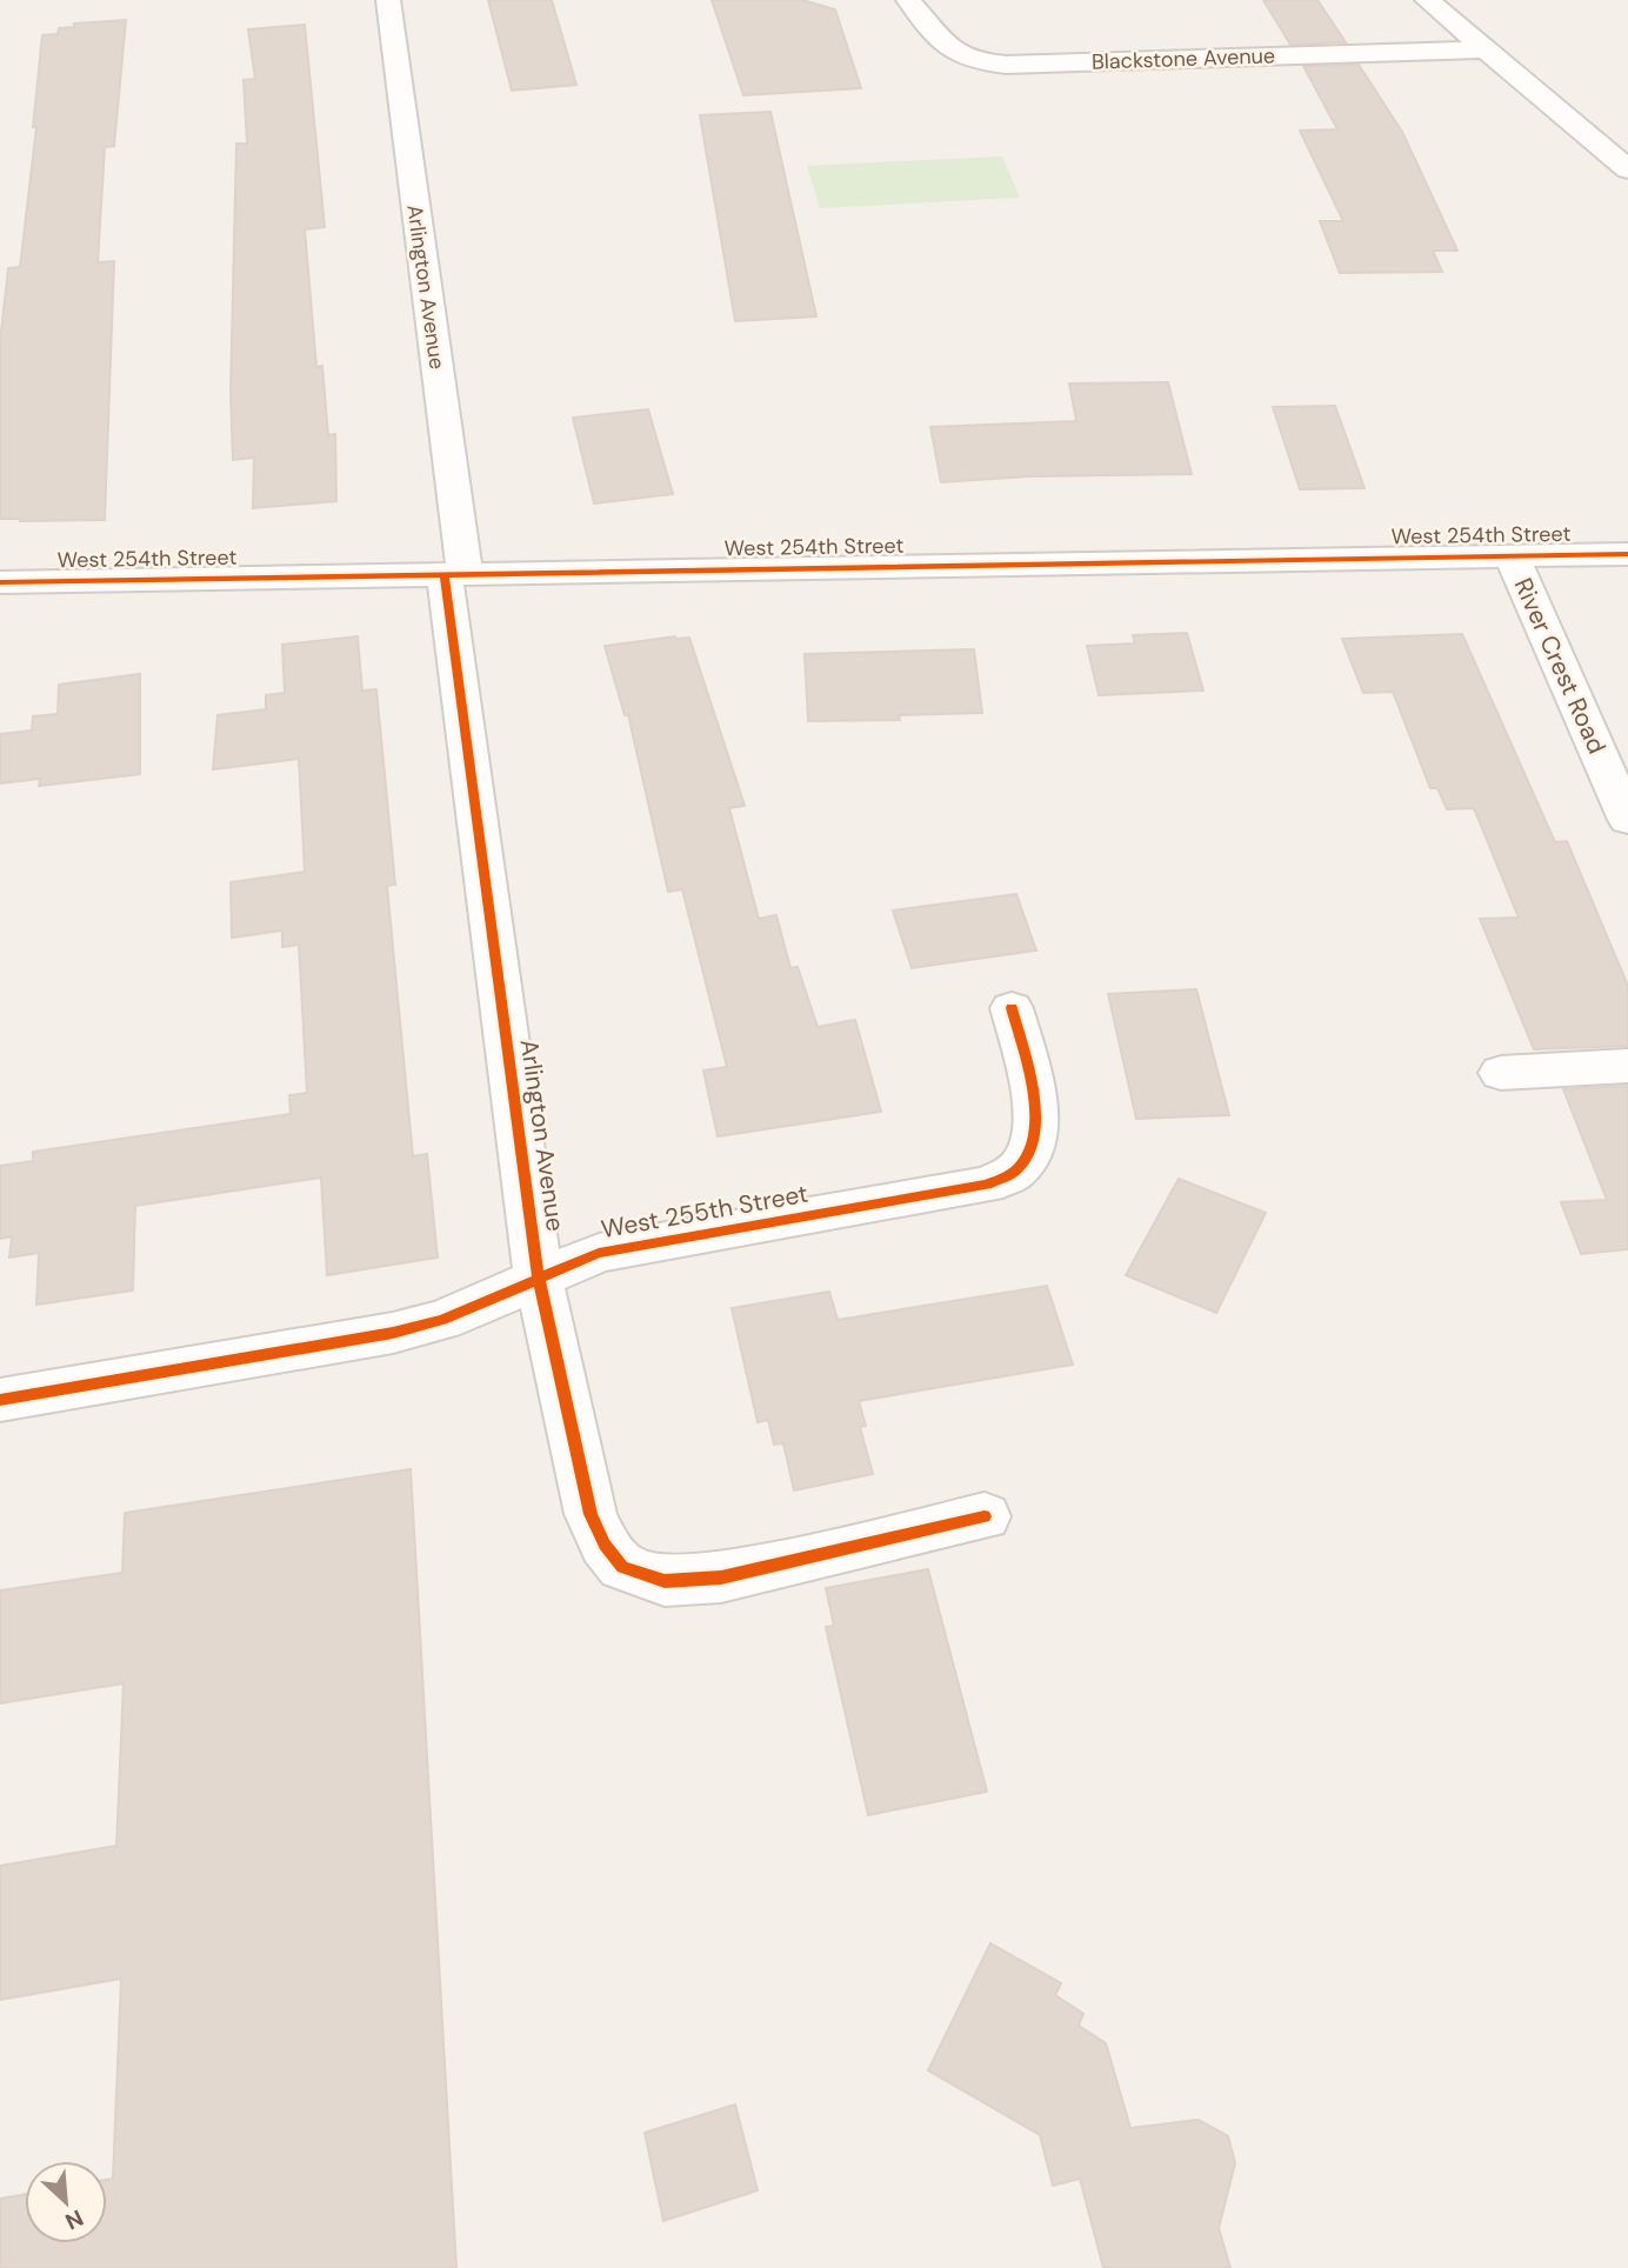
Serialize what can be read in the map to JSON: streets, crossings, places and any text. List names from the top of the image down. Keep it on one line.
{"streets":{"street":["Blackstone Avenue","Arlington Avenue","West 254th Street","River Crest Road","West 255th Street"]},"crossings":[["Arlington Avenue","West 254th Street"],["Arlington Avenue","West 255th Street"],["West 254th Street","River Crest Road"]],"north":"bottom right"}
